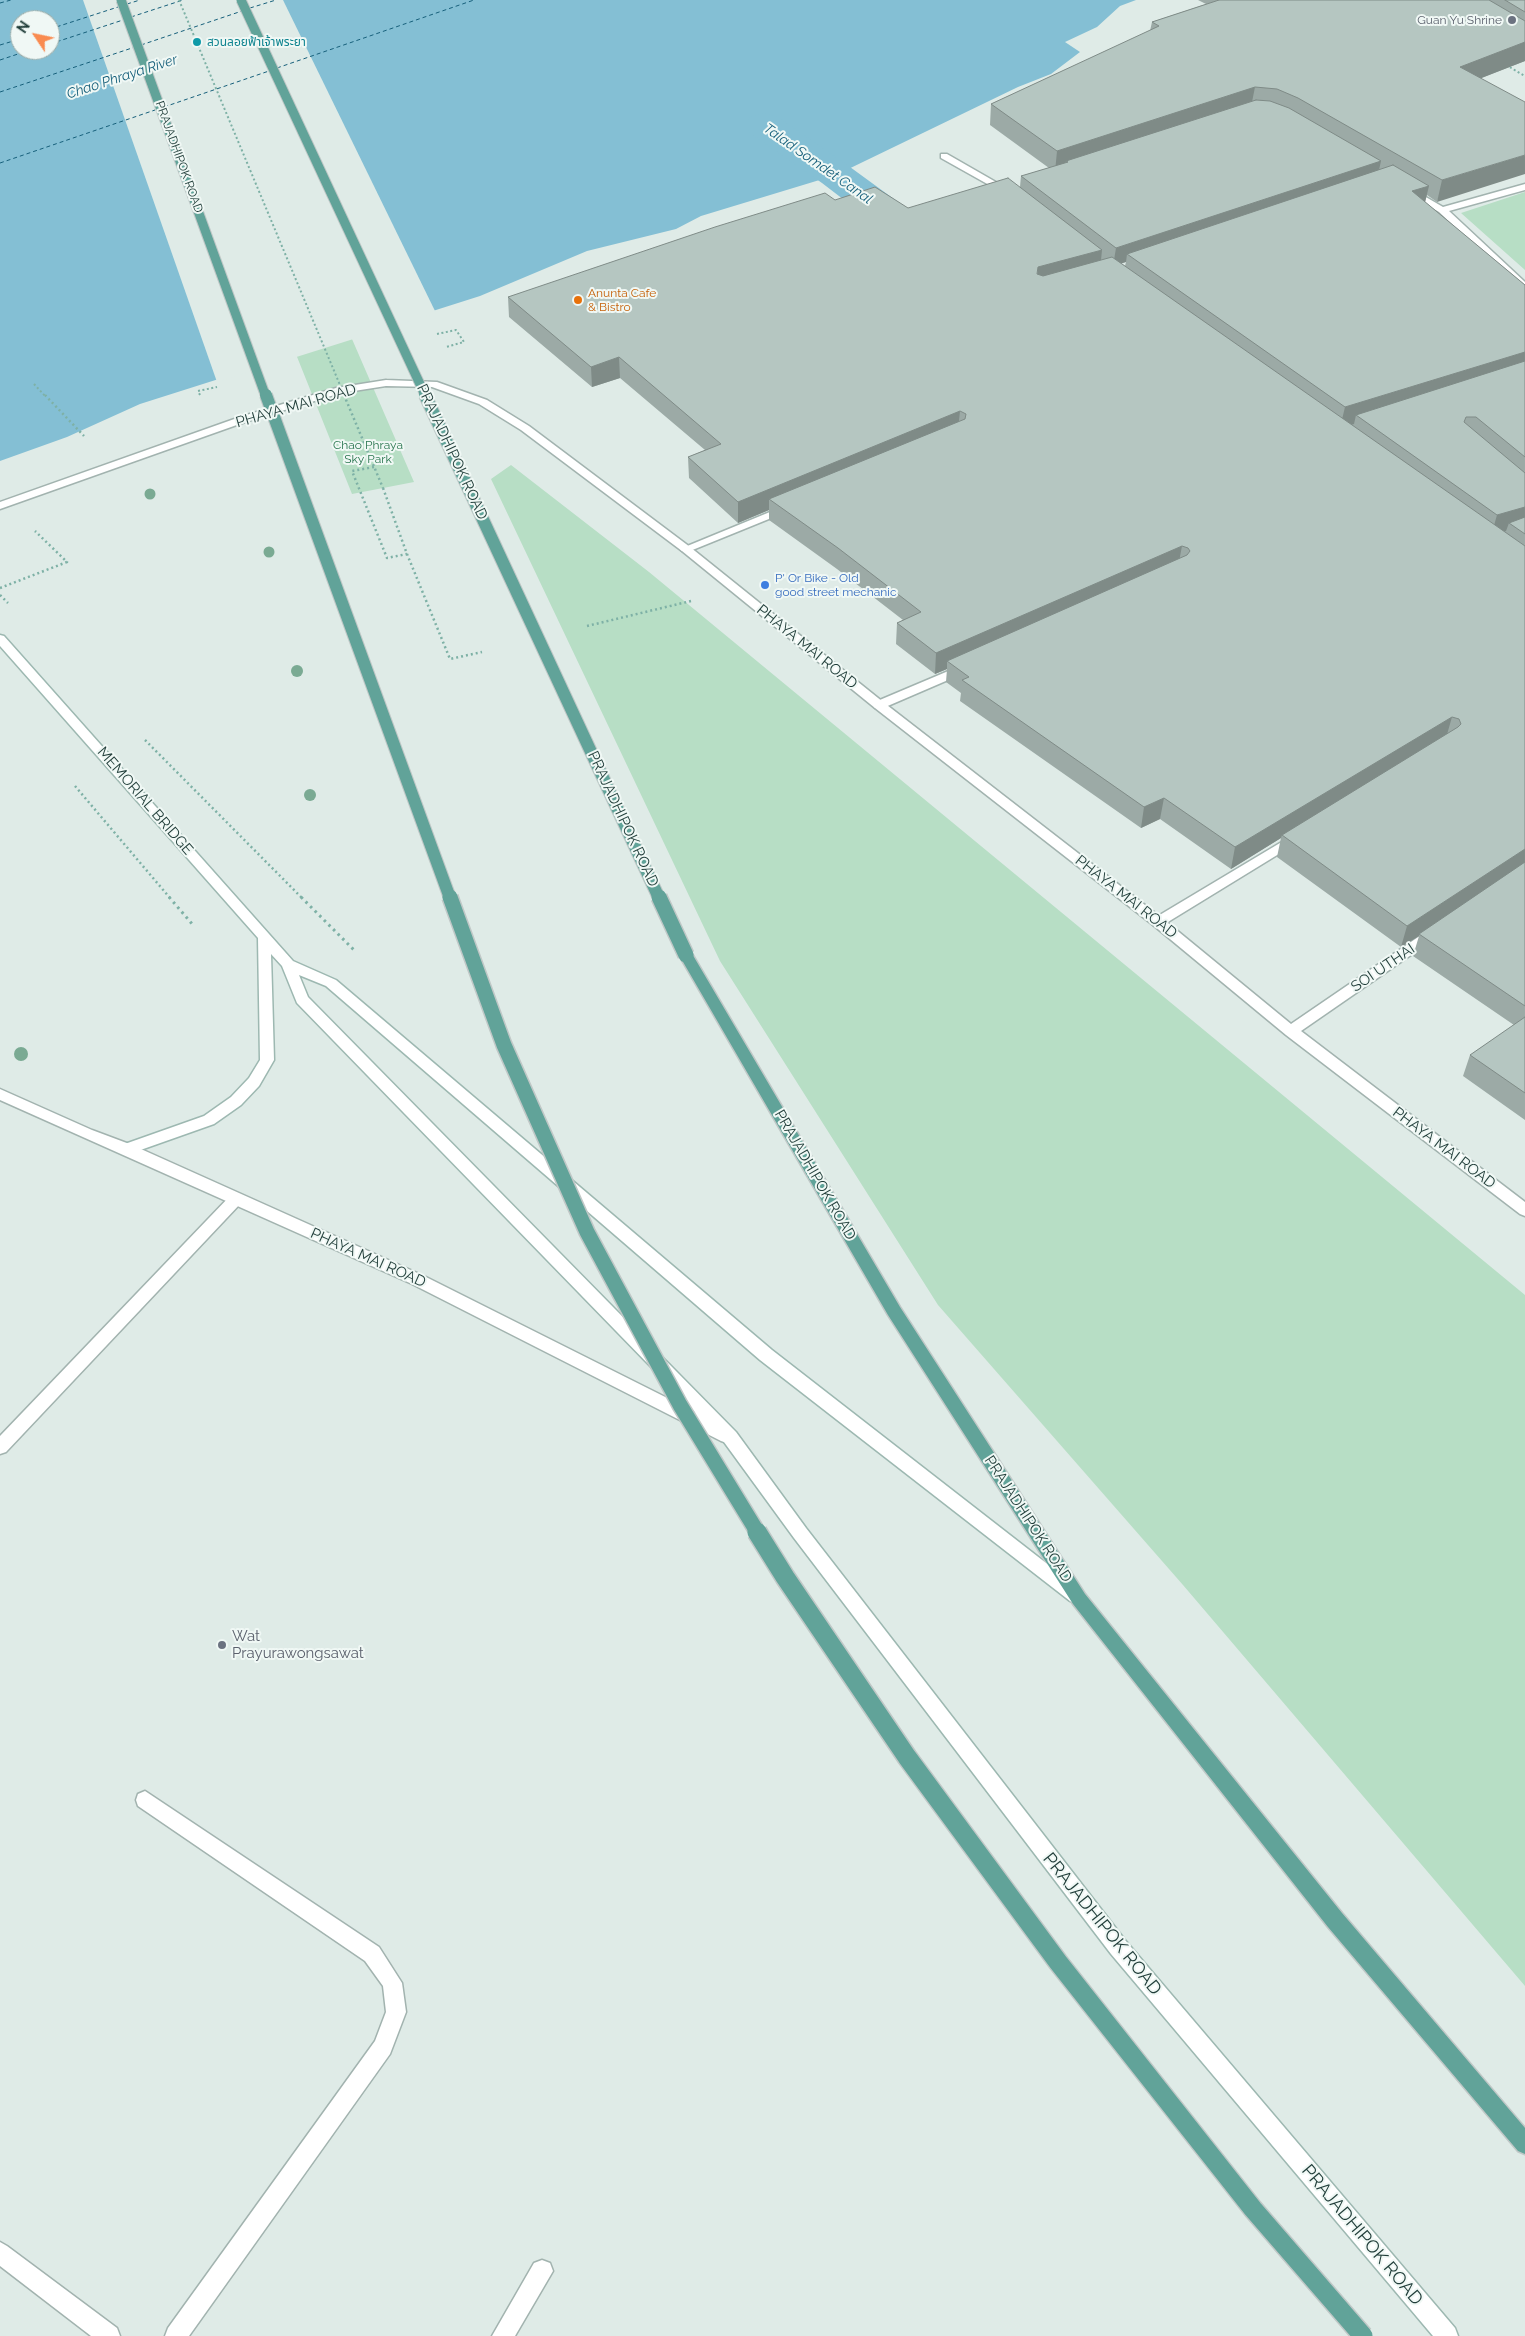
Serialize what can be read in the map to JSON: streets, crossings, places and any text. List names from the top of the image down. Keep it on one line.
{"streets":{"main road":["PRAJADHIPOK ROAD"],"street":["PHAYA MAI ROAD","MEMORIAL BRIDGE","SOI UTHAI"]},"crossings":[["PRAJADHIPOK ROAD","PHAYA MAI ROAD"],["PRAJADHIPOK ROAD","MEMORIAL BRIDGE"],["PHAYA MAI ROAD","SOI UTHAI"]],"water":["Chao Phraya River","Talad Somdet Canal"],"parks":["Chao Phraya Sky Park"],"places":["Guan Yu Shrine","สวนลอยฟ้าเจ้าพระยา","Anunta Cafe & Bistro","P' Or Bike - Old good street mechanic","Wat Prayurawongsawat"],"north":"top left"}
